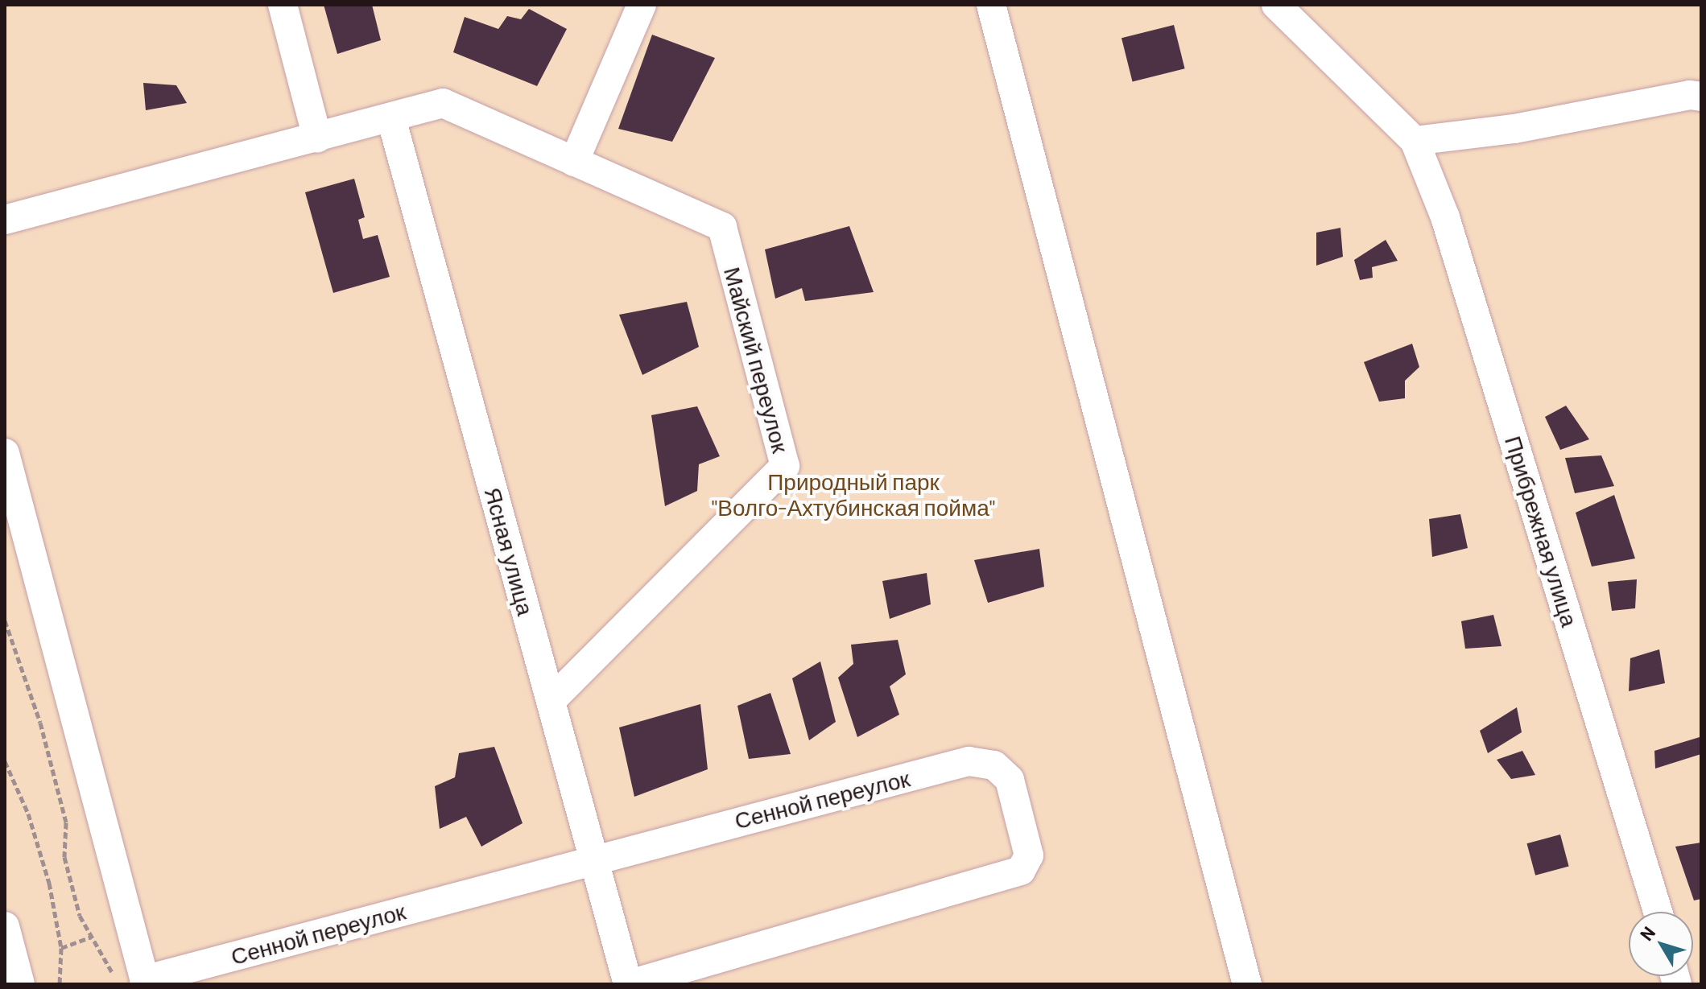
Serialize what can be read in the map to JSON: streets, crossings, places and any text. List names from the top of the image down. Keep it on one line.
{"streets":{"street":["Майский переулок","Прибрежная улица","Ясная улица","Сенной переулок"]},"crossings":[["Майский переулок","Ясная улица"],["Ясная улица","Сенной переулок"]],"parks":["Природный парк \"Волго-Ахтубинская пойма\""],"north":"top left"}
